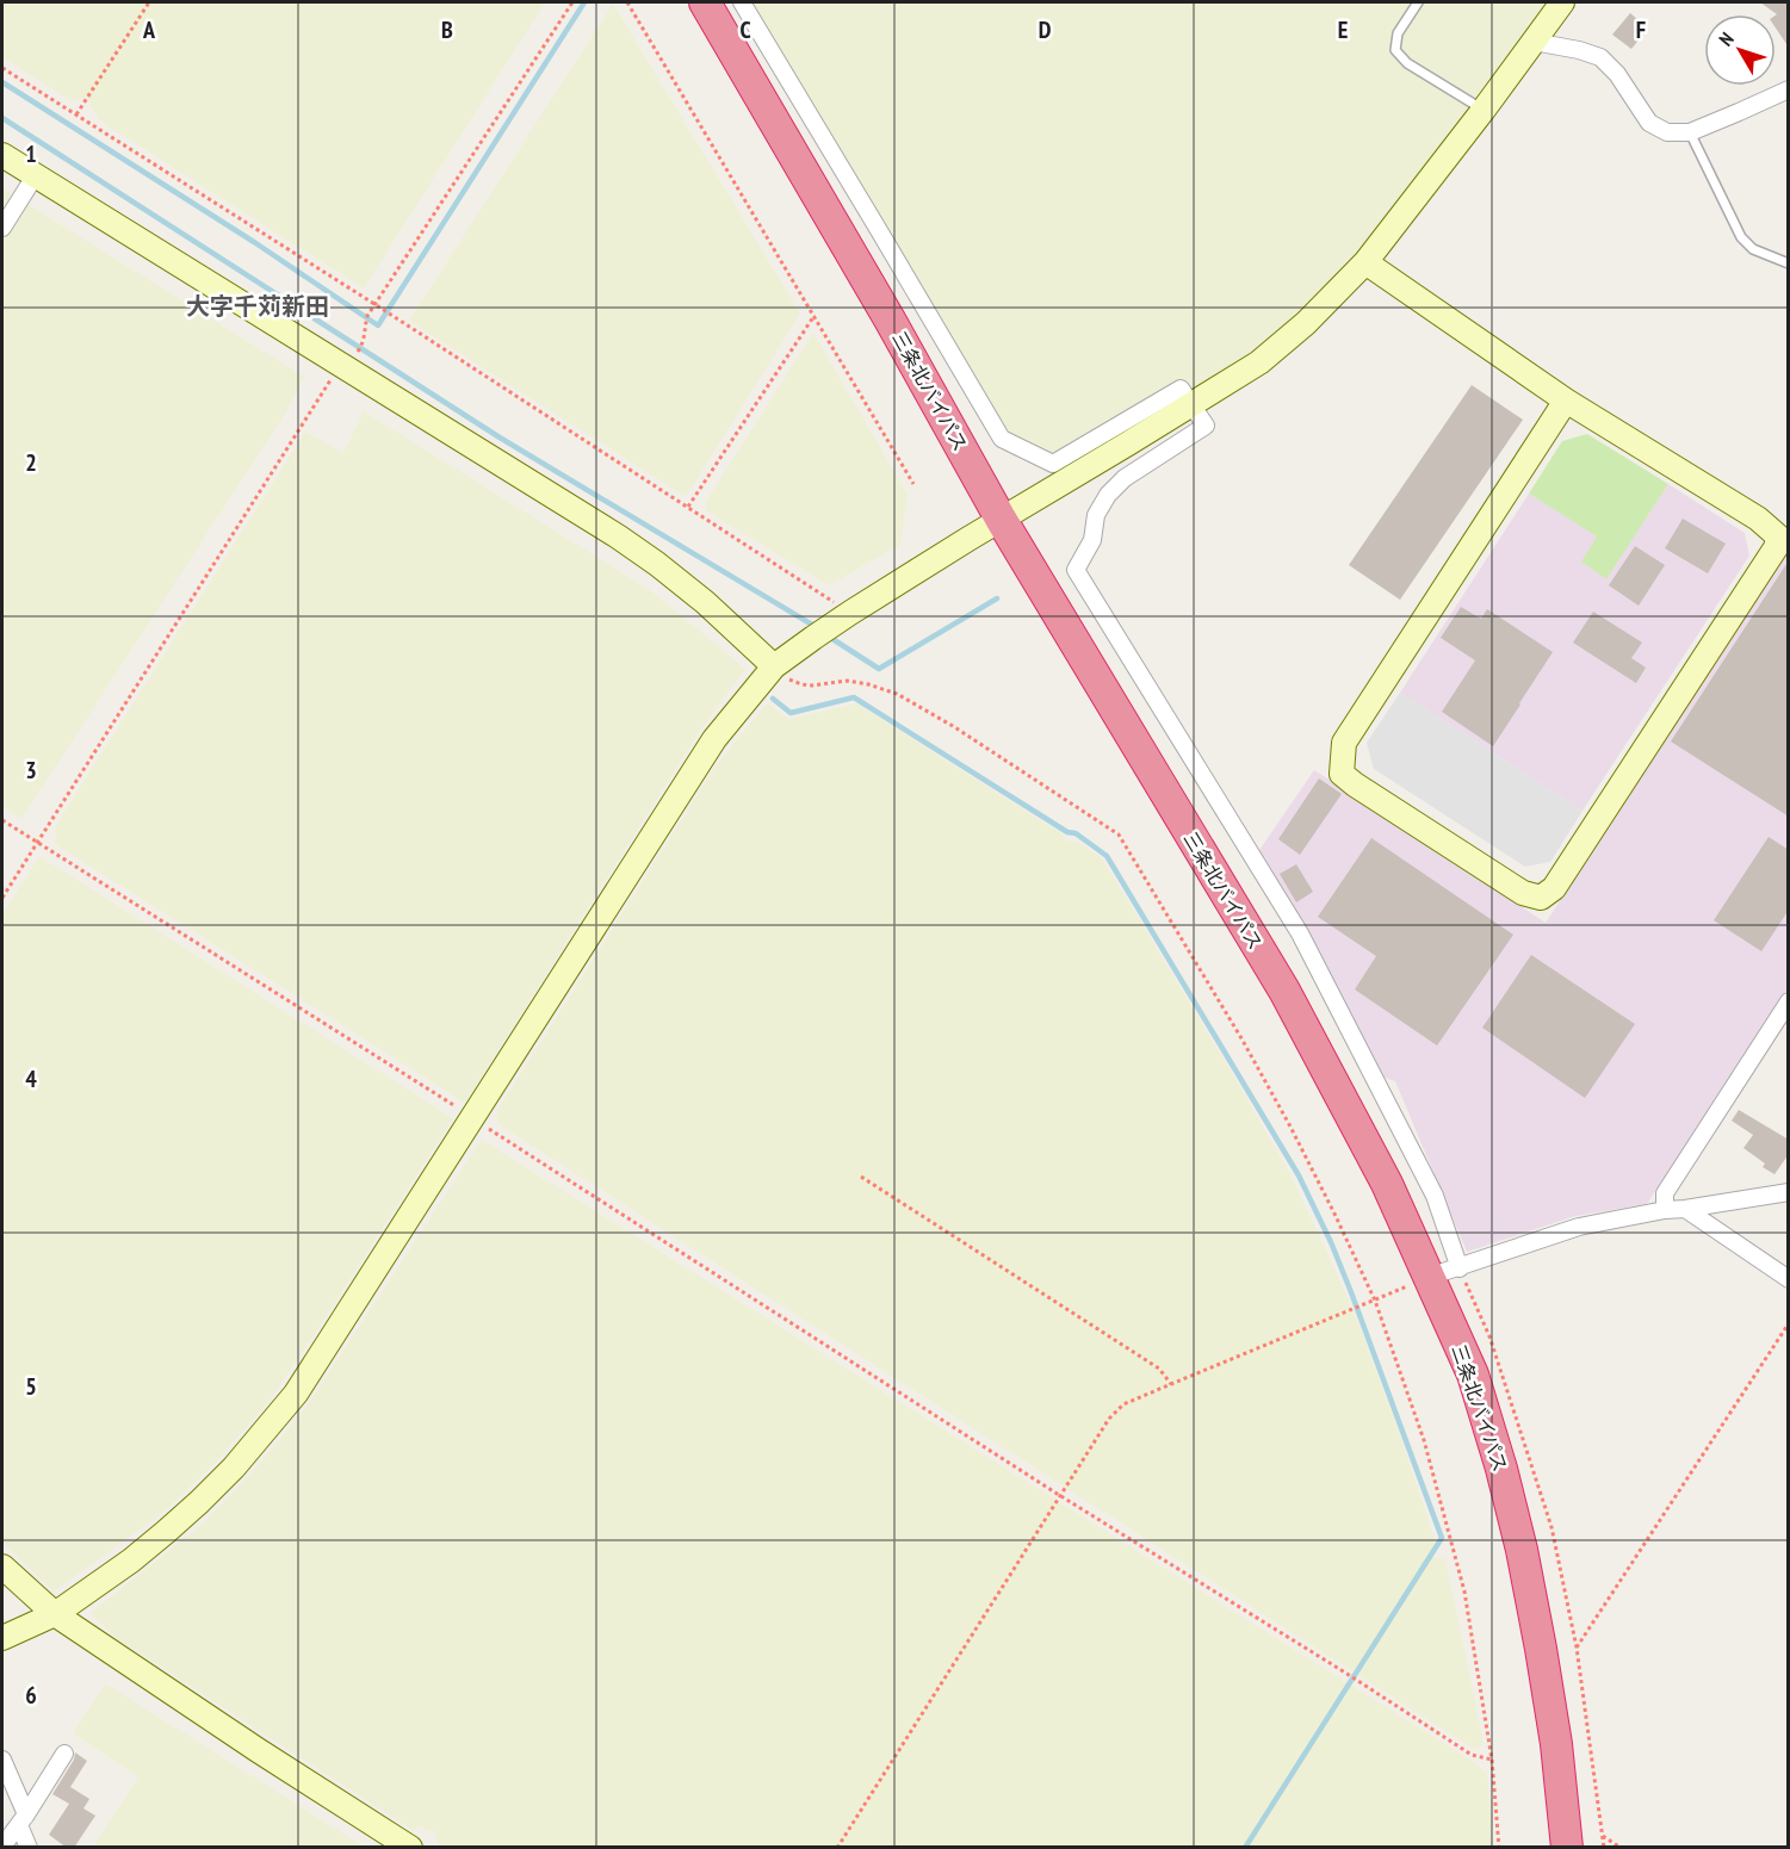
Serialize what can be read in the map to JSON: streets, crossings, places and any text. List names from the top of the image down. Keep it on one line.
{"streets":{"highway":["三条北バイパス"]},"districts":["大字千苅新田"],"north":"top left","grid":{"columns":["A","B","C","D","E","F"],"rows":["1","2","3","4","5","6"]}}
